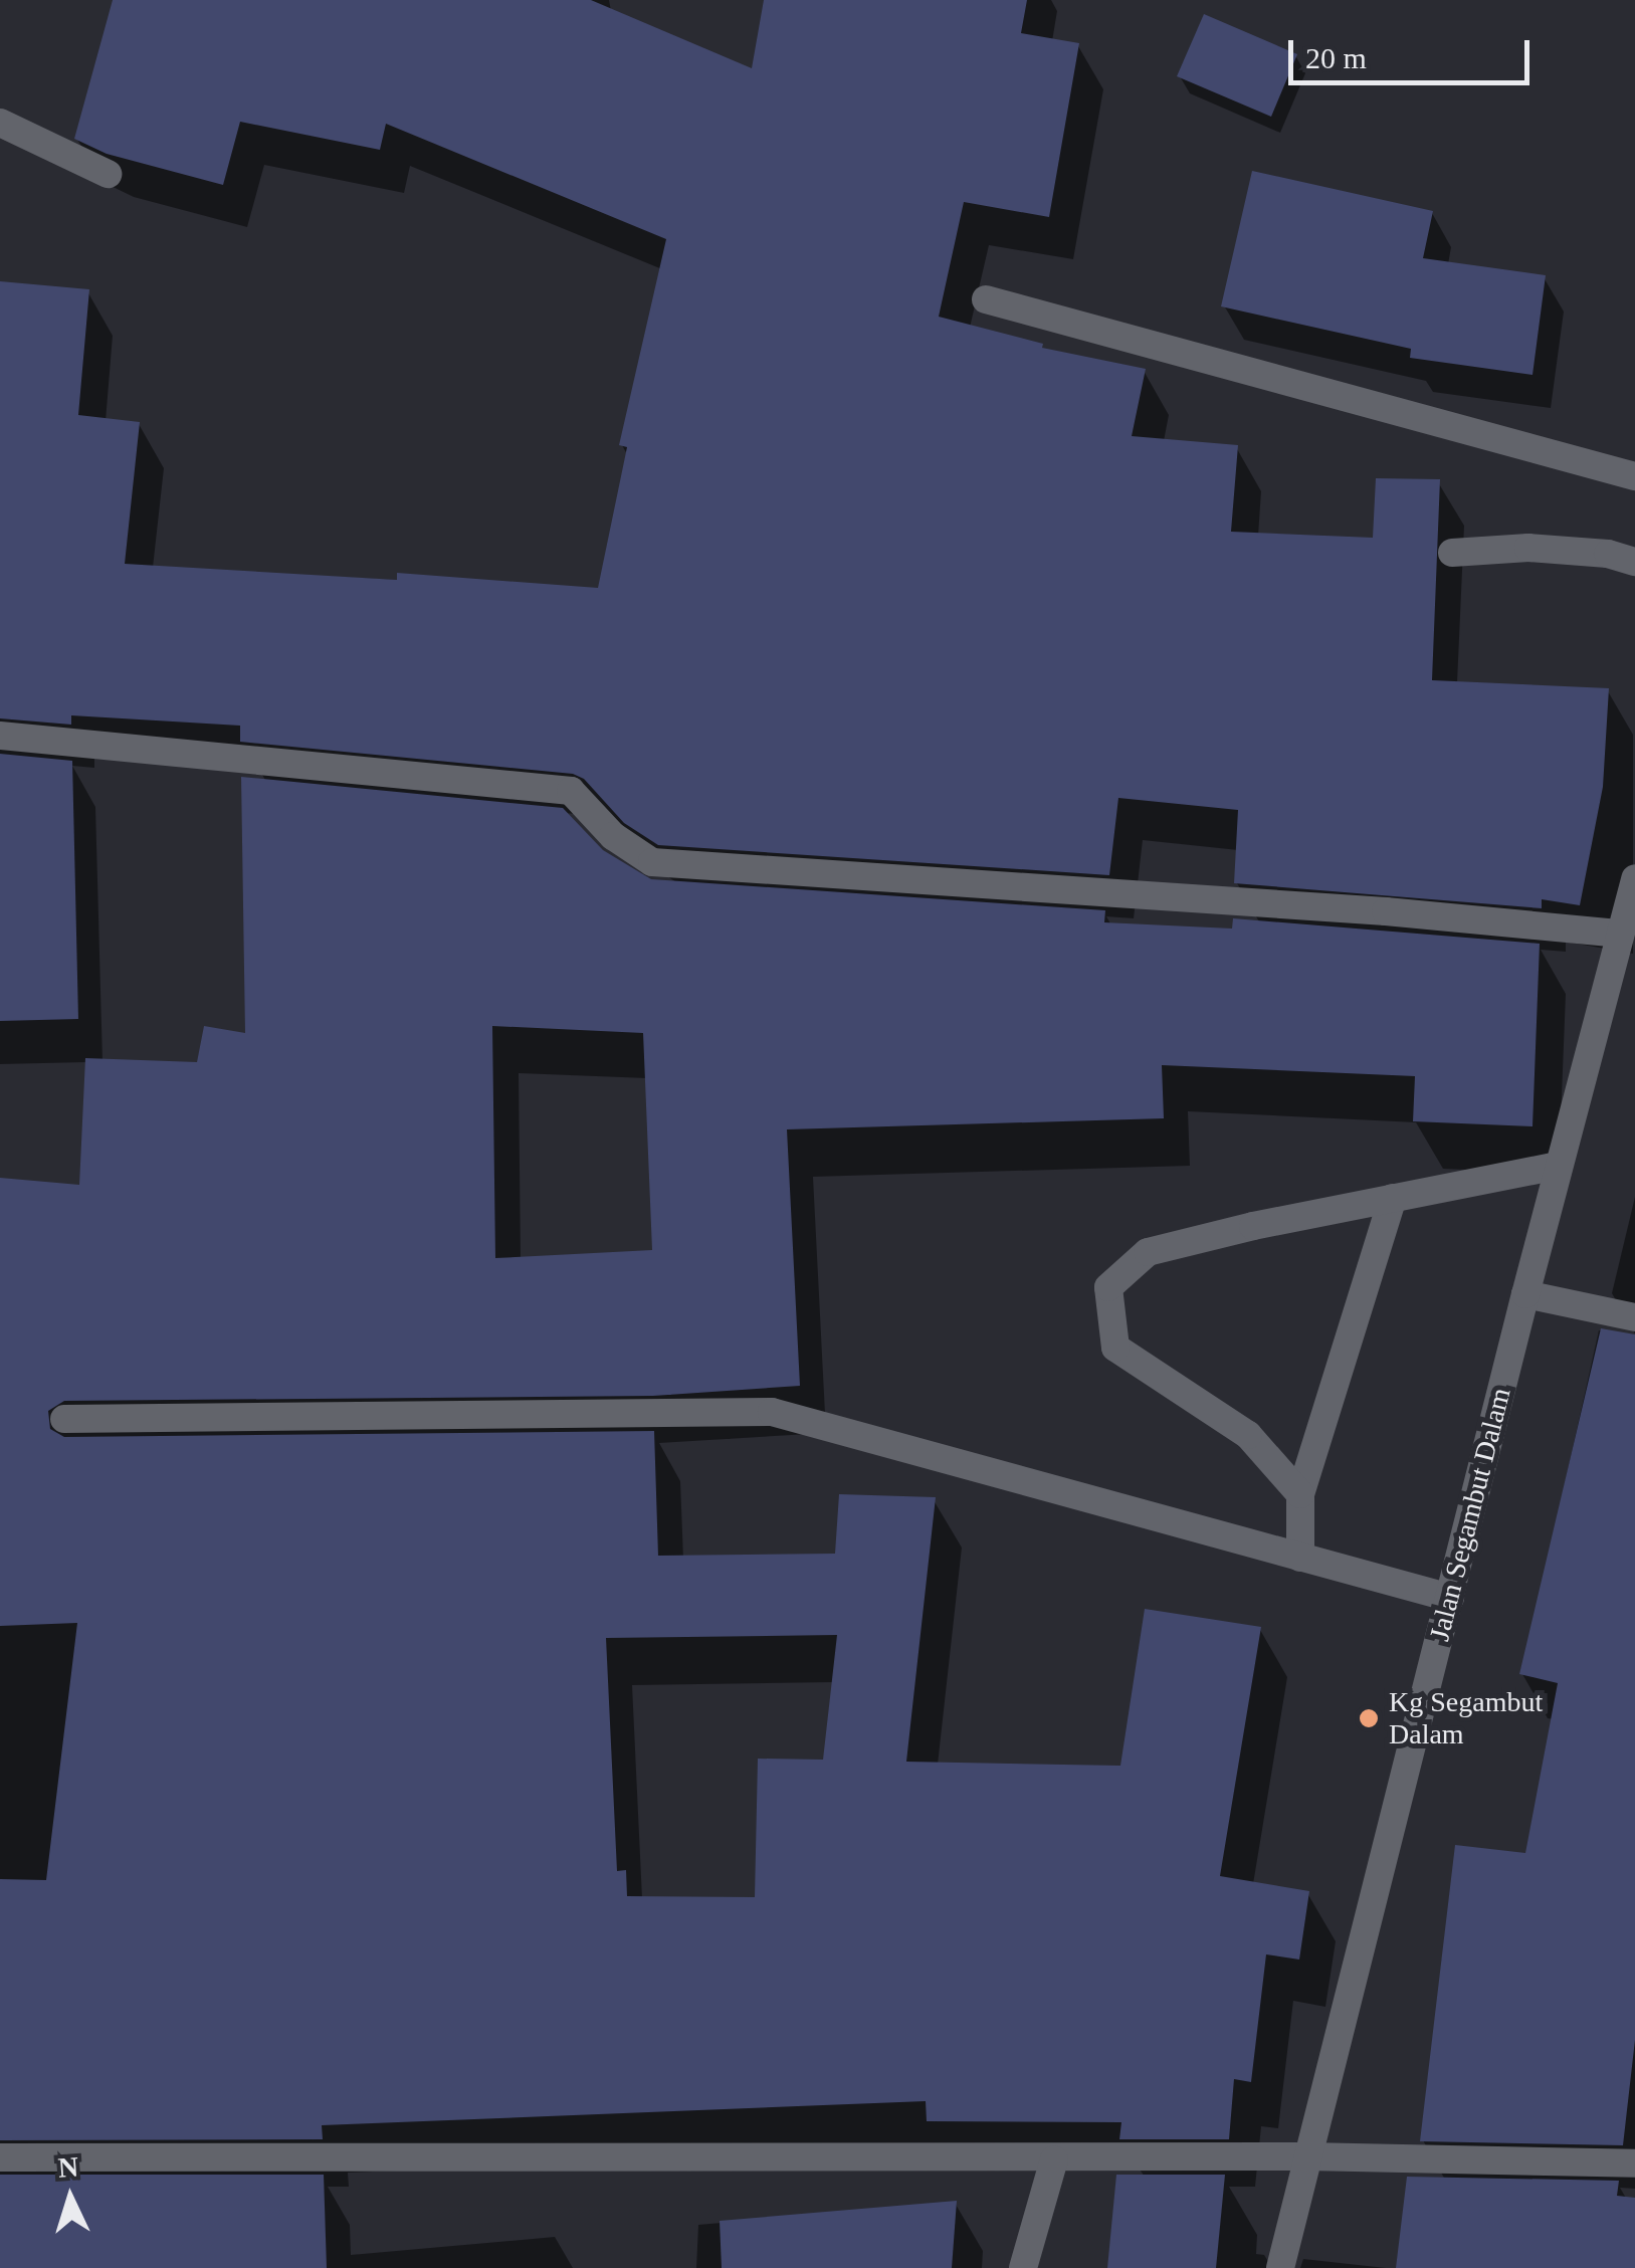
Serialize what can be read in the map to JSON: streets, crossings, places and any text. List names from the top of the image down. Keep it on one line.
{"streets":{"street":["Jalan Segambut Dalam"]},"places":["Kg Segambut Dalam"],"scale_bar":"20 m","north":"top"}
